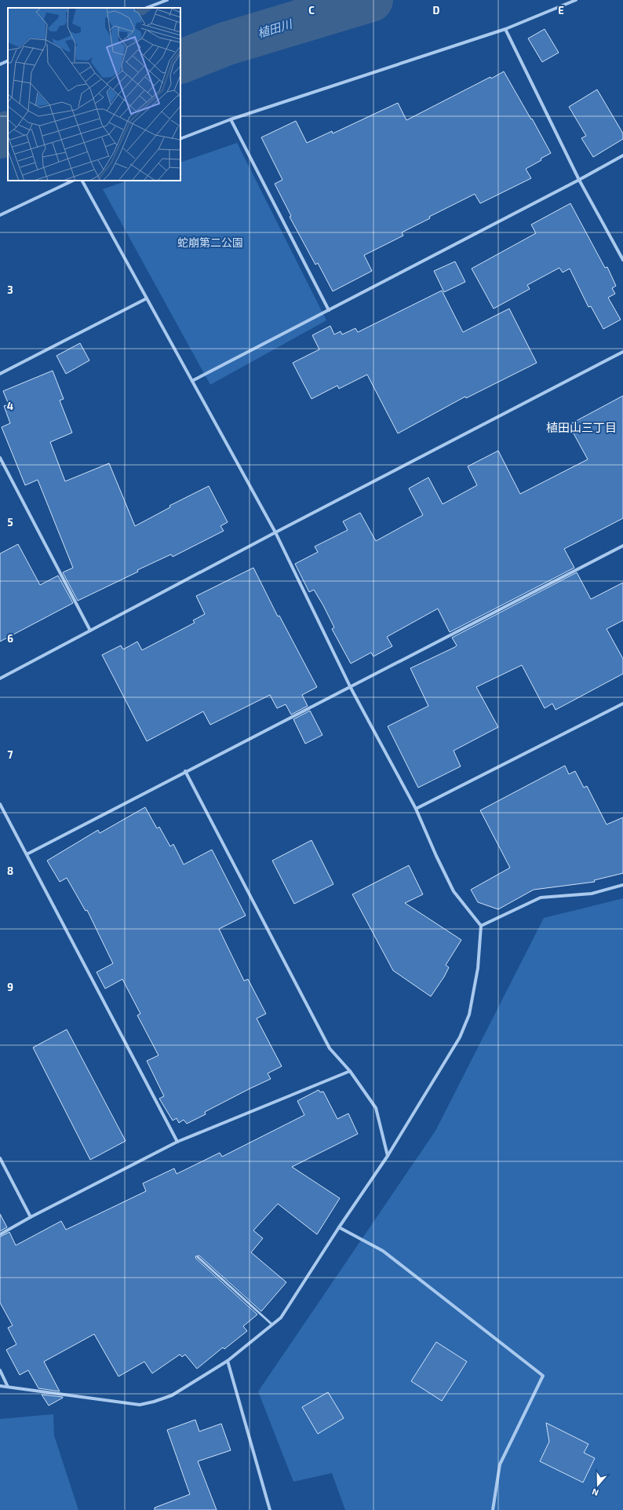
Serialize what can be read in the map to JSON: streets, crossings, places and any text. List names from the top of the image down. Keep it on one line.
{"districts":["植田山三丁目"],"water":["植田川"],"parks":["蛇崩第二公園"],"north":"bottom","grid":{"columns":["C","D","E"],"rows":["3","4","5","6","7","8","9"]}}
